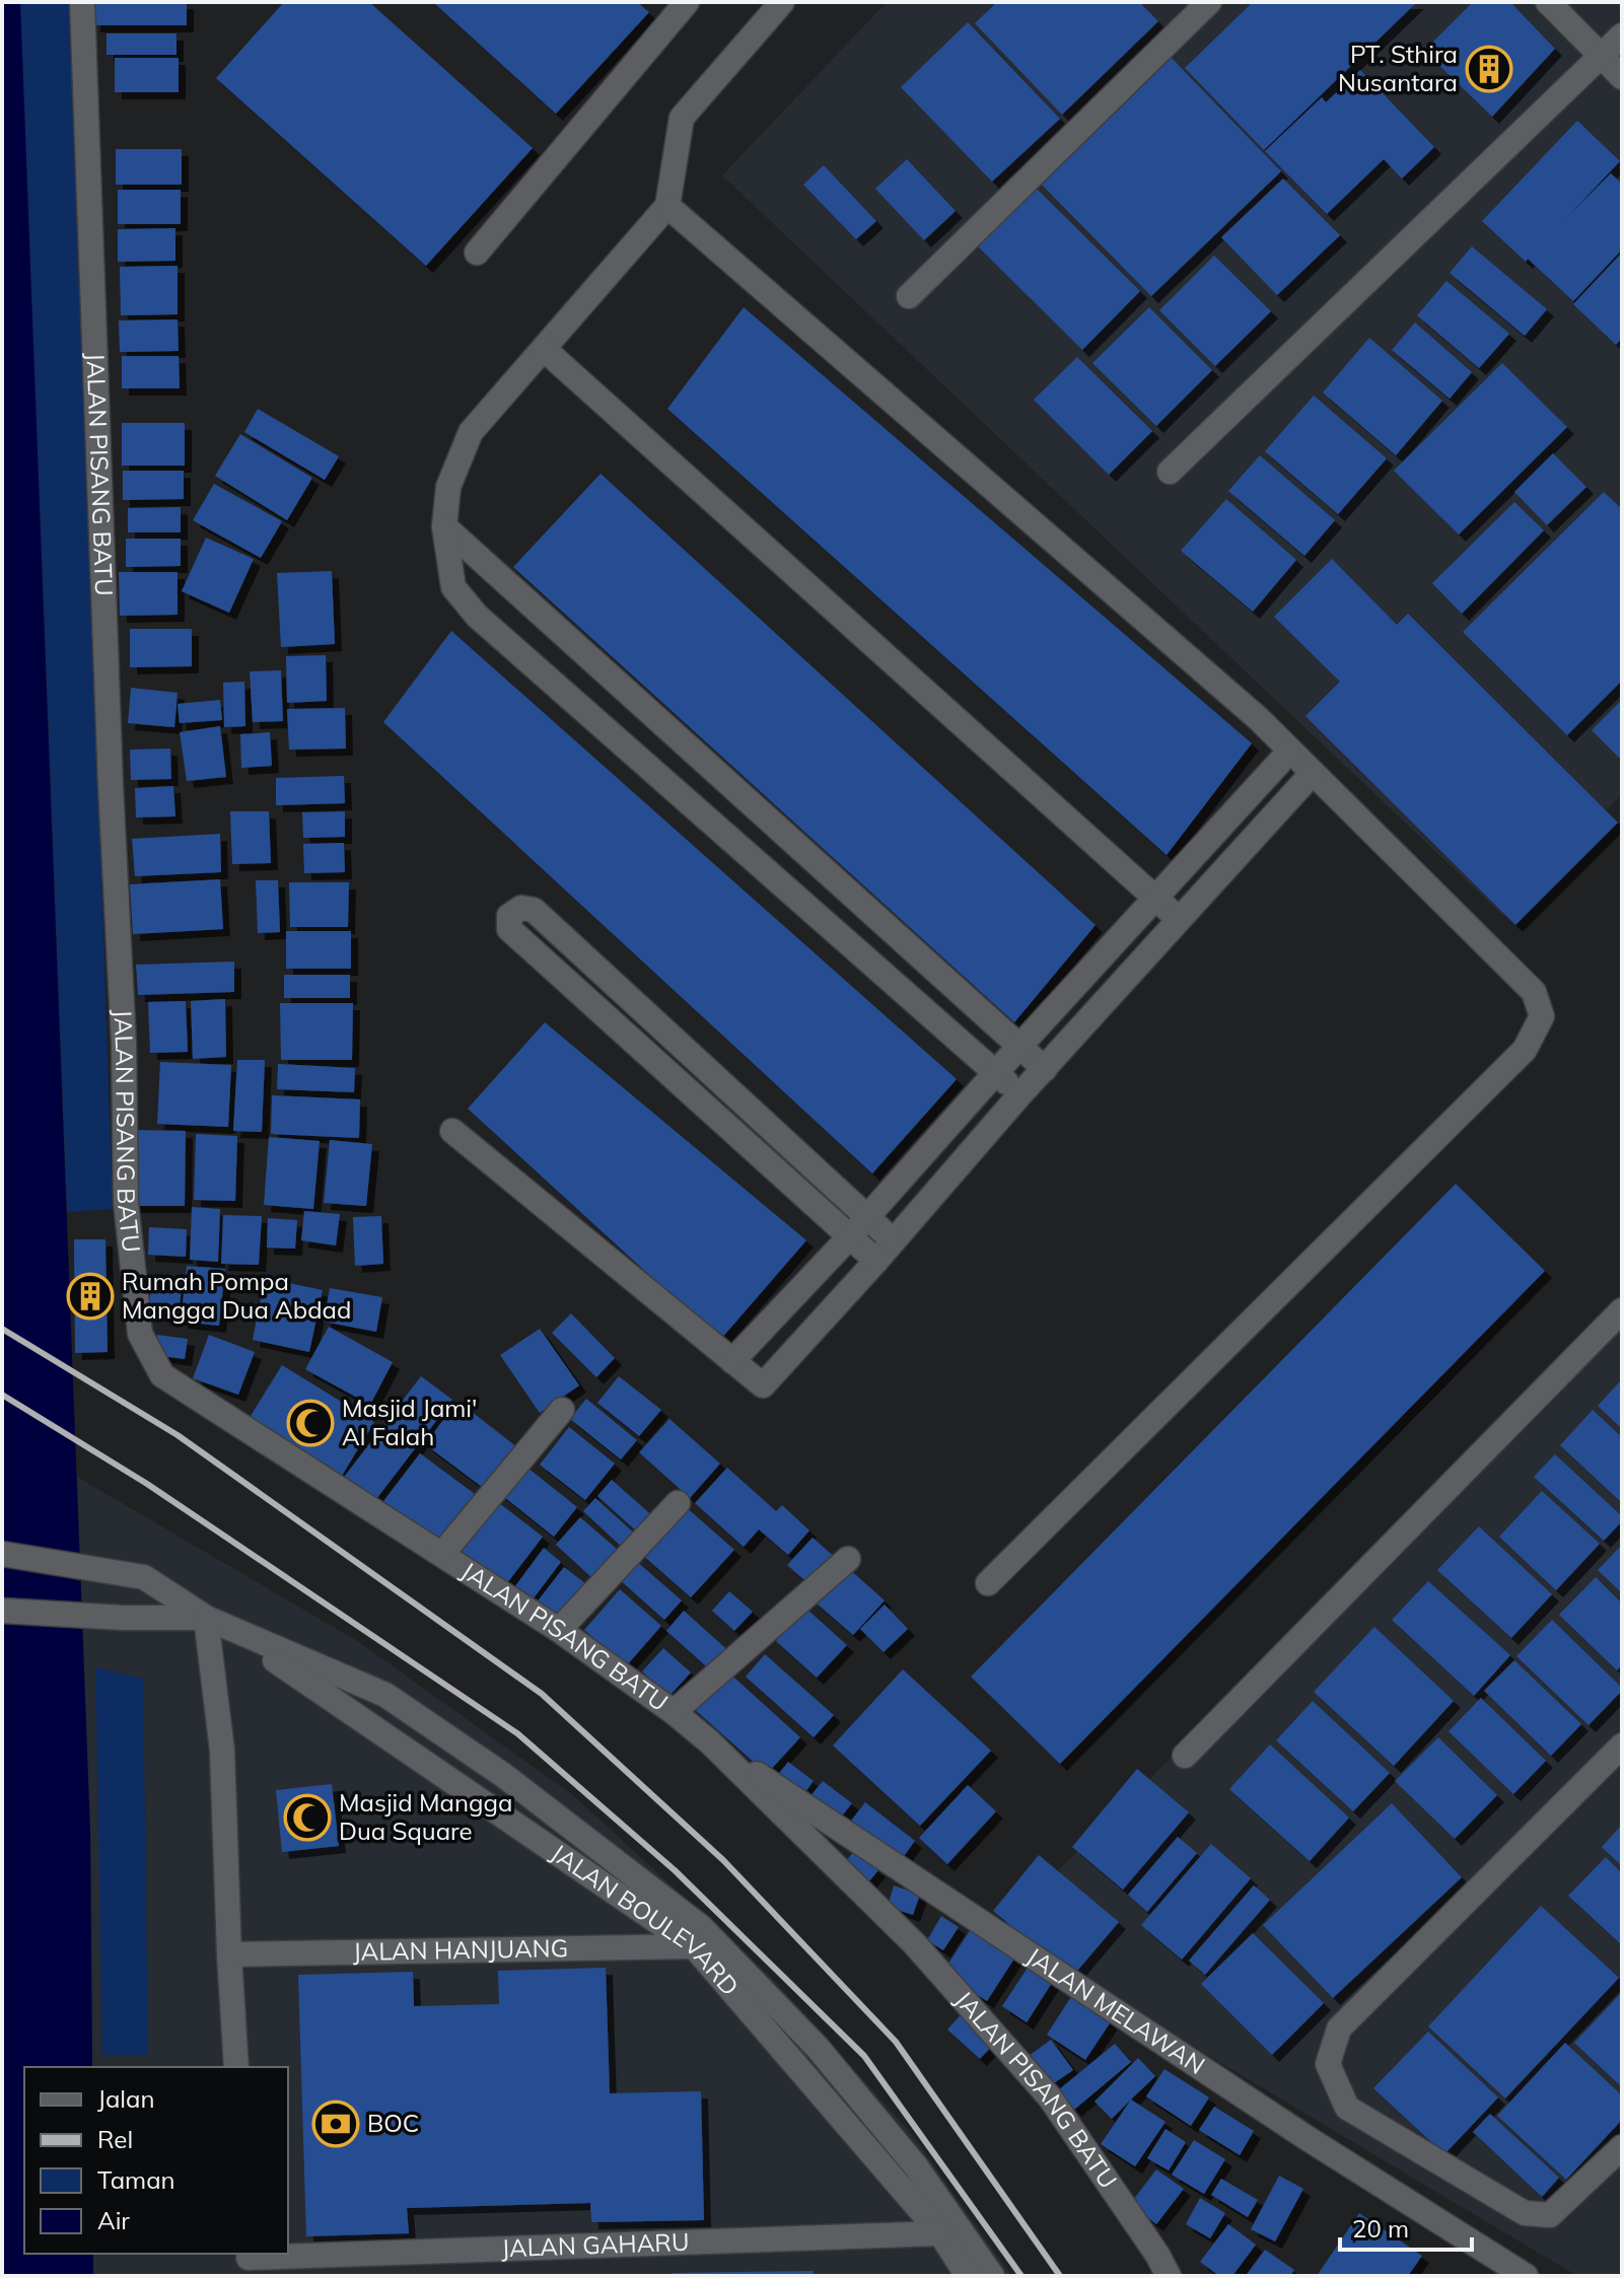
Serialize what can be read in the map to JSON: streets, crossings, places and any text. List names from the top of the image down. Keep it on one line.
{"streets":{"street":["JALAN PISANG BATU","JALAN BOULEVARD","JALAN HANJUANG","JALAN MELAWAN","JALAN GAHARU"]},"crossings":[["JALAN PISANG BATU","JALAN MELAWAN"],["JALAN BOULEVARD","JALAN HANJUANG"],["JALAN BOULEVARD","JALAN GAHARU"]],"places":{"building":["PT. Sthira Nusantara","Rumah Pompa Mangga Dua Abdad"],"mosque":["Masjid Jami' Al Falah","Masjid Mangga Dua Square"],"bank":["BOC"]},"legend":["Jalan","Rel","Taman","Air"],"scale_bar":"20 m"}
